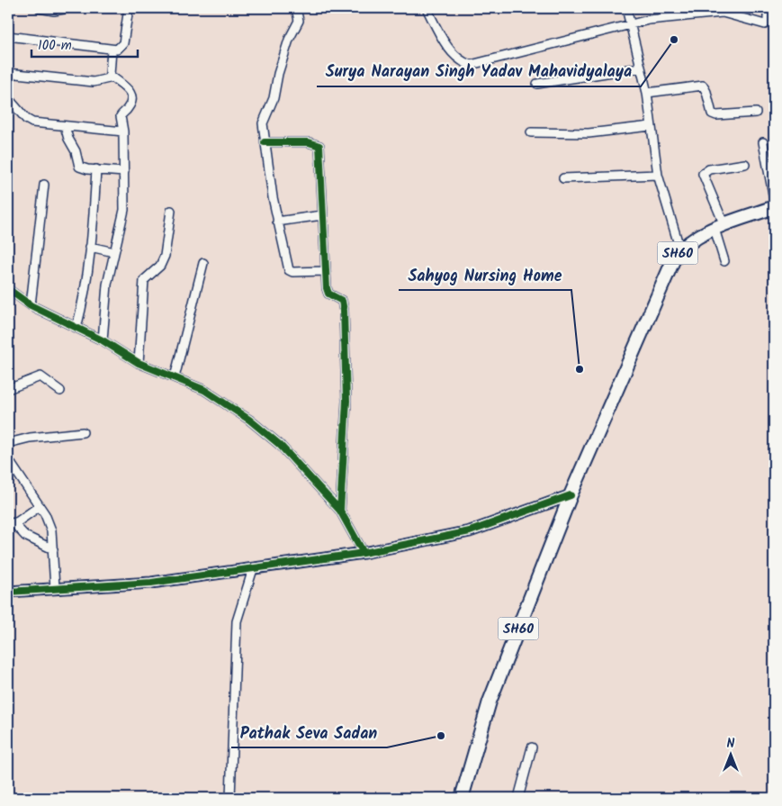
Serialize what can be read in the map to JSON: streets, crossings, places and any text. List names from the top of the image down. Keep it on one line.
{"streets":{"main road":["SH60"]},"places":["Surya Narayan Singh Yadav Mahavidyalaya","Sahyog Nursing Home","Pathak Seva Sadan"],"scale_bar":"100 m","north":"top"}
